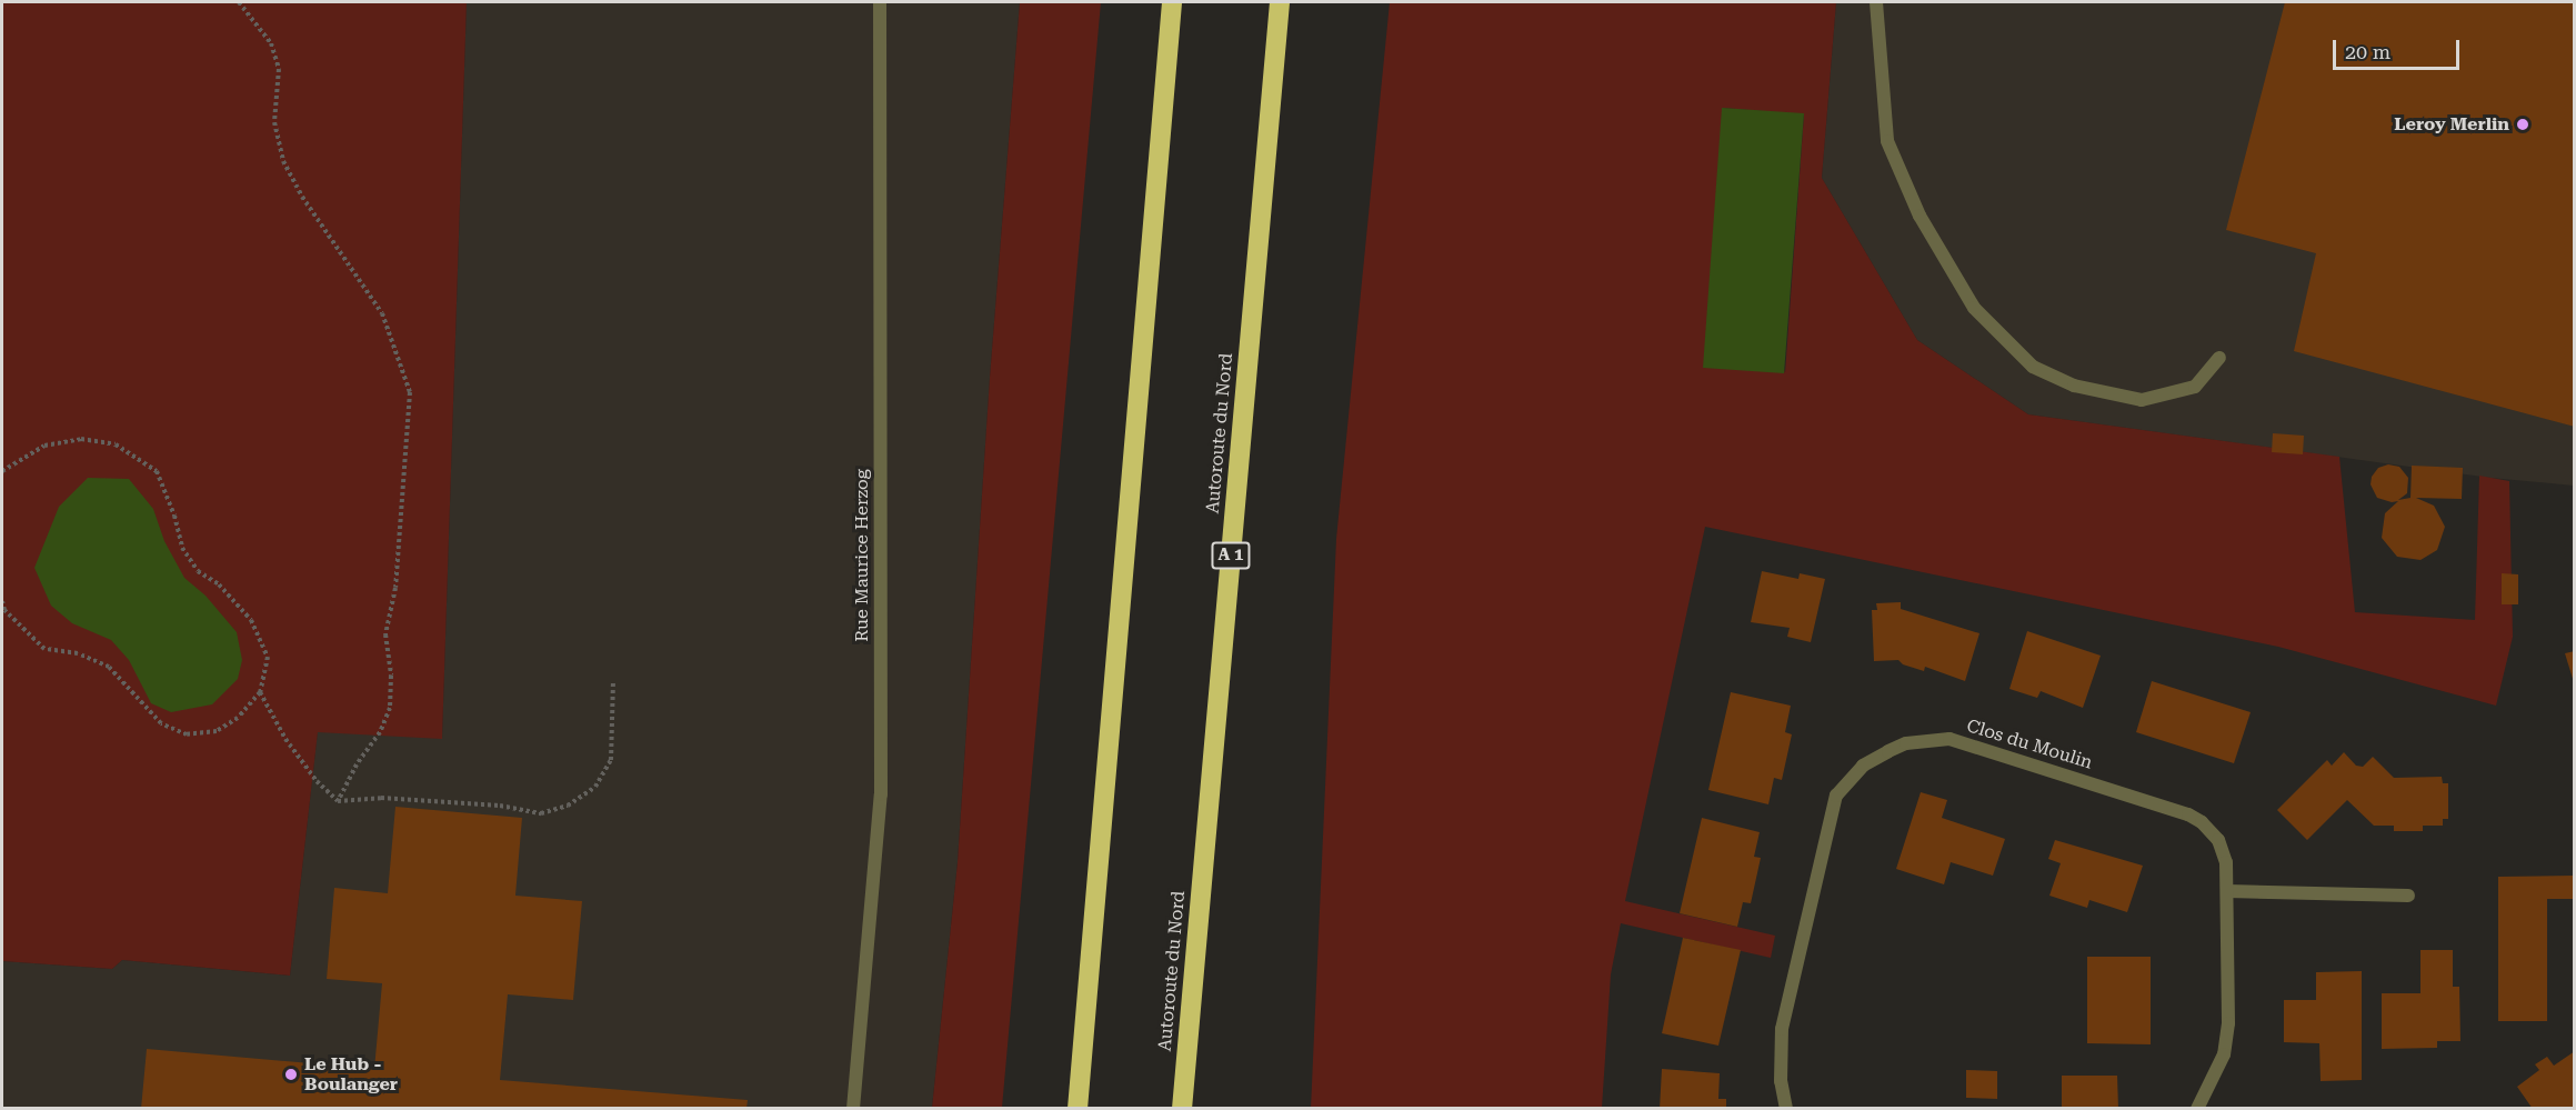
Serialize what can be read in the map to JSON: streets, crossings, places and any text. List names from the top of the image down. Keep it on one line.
{"streets":{"highway":["Autoroute du Nord","A 1"],"street":["Rue Maurice Herzog","Clos du Moulin"]},"places":["Leroy Merlin","Le Hub - Boulanger"],"scale_bar":"20 m"}
